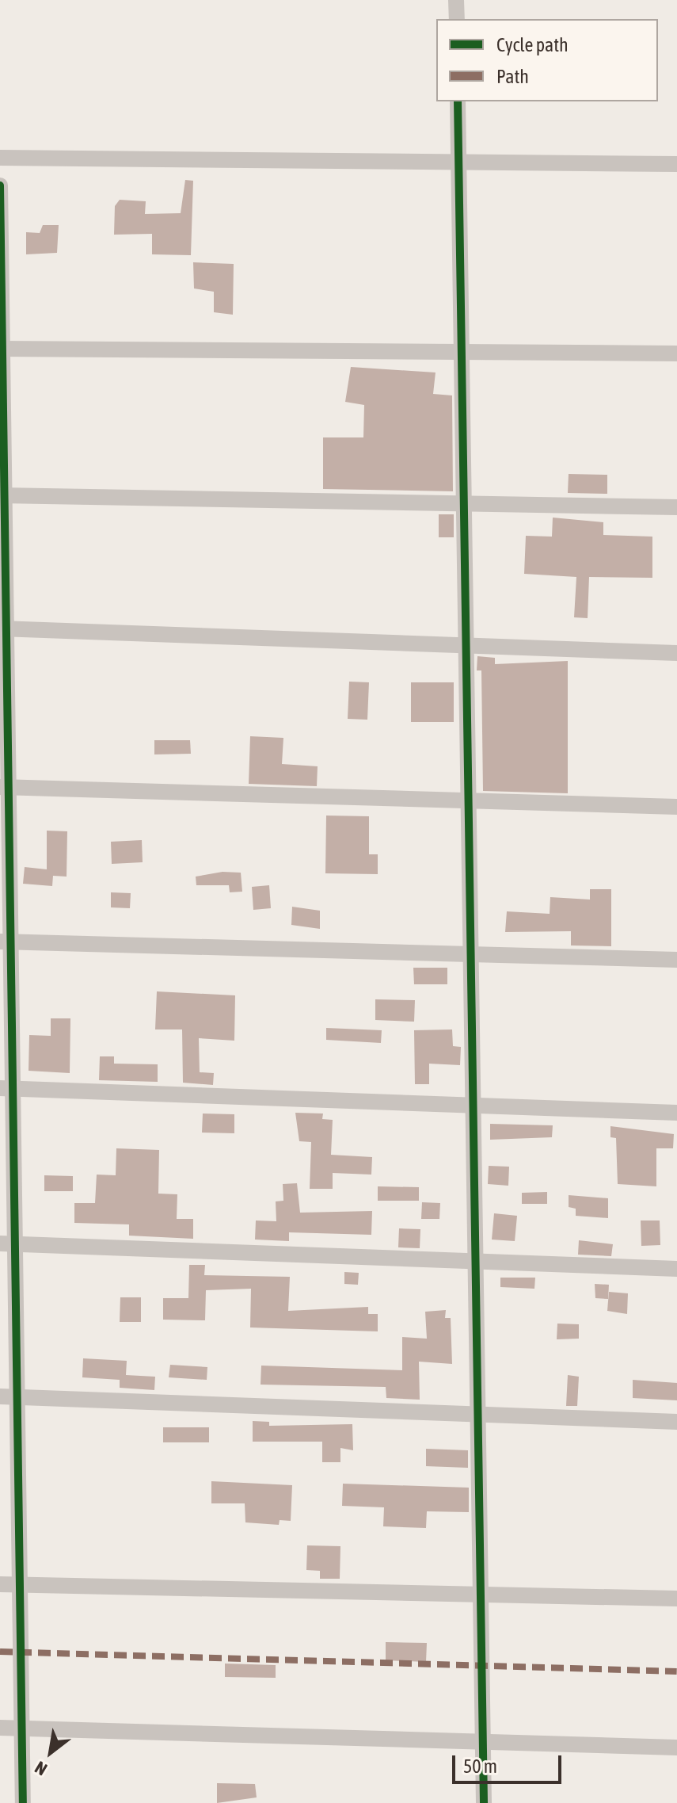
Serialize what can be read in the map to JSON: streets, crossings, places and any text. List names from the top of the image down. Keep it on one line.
{"legend":["Cycle path","Path"],"scale_bar":"50 m","north":"bottom left"}
